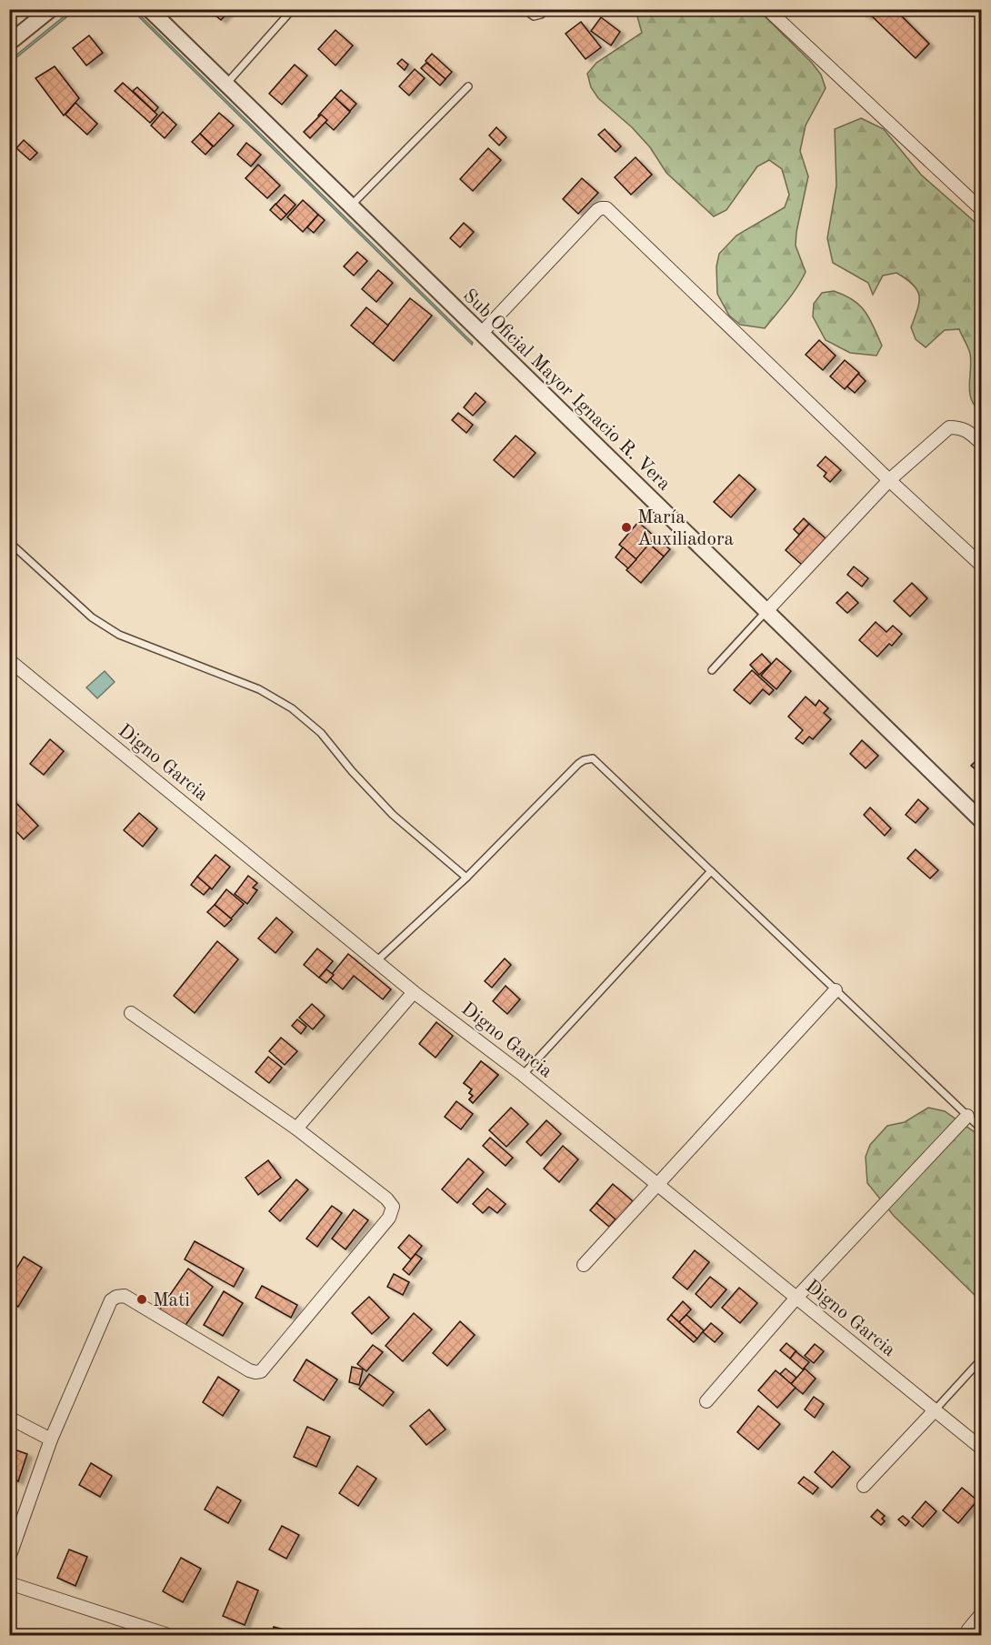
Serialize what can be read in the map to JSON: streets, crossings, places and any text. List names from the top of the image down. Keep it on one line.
{"streets":{"street":["Sub Oficial Mayor Ignacio R. Vera","Digno Garcia"]},"places":["María Auxiliadora","Mati"]}
